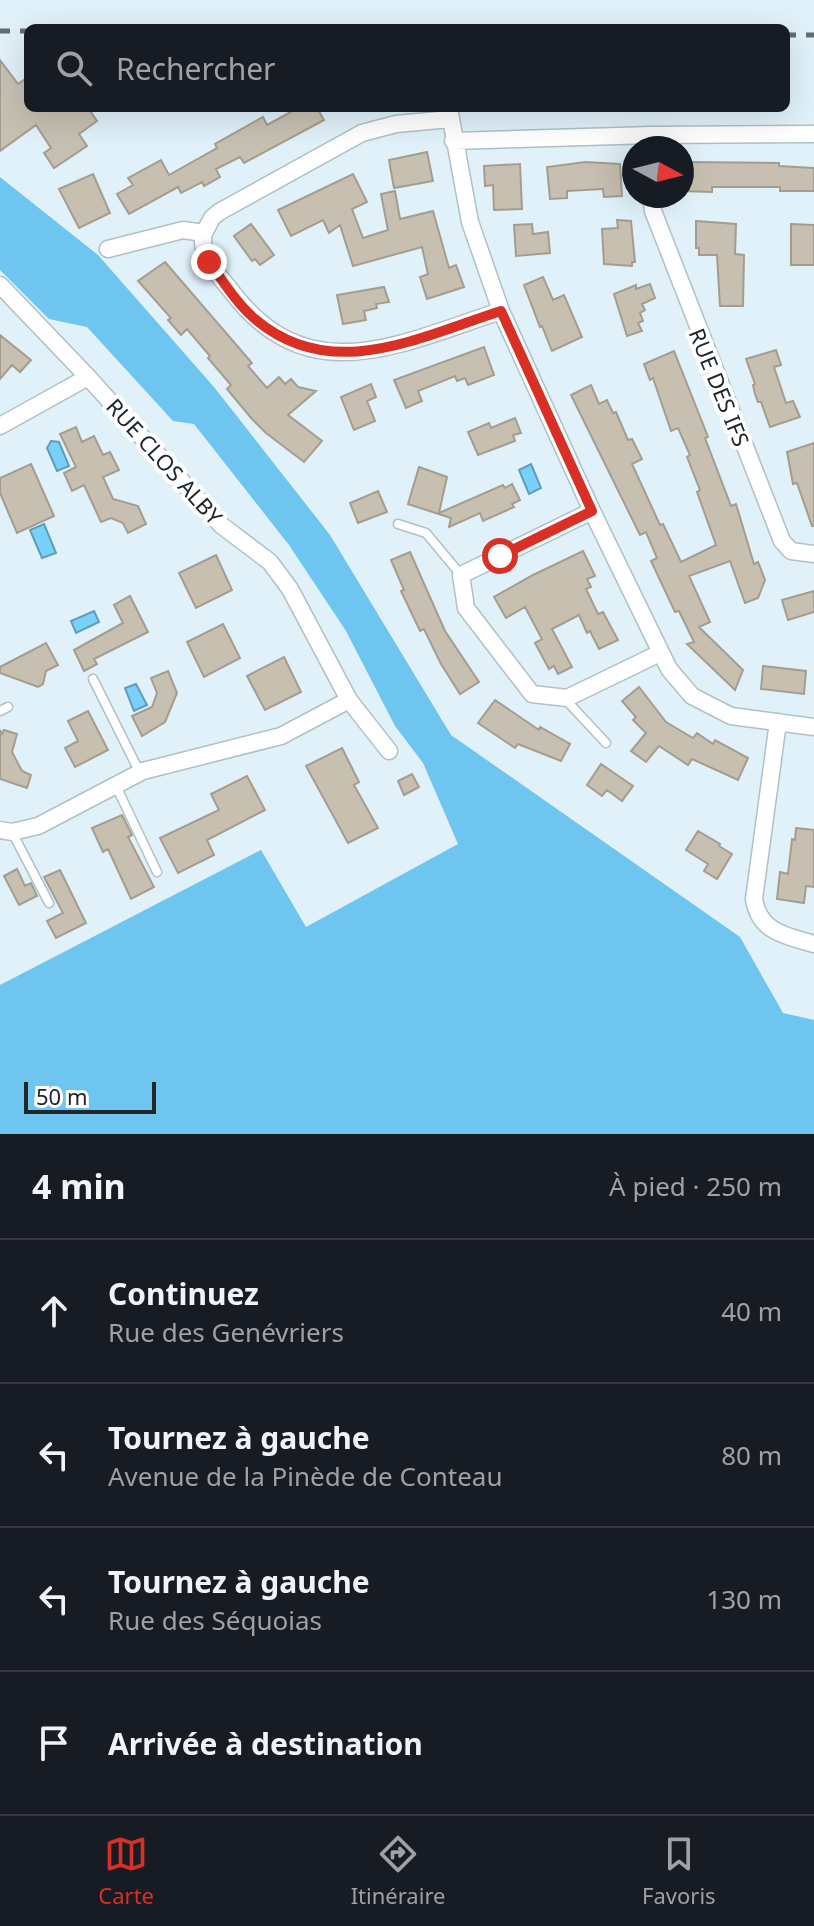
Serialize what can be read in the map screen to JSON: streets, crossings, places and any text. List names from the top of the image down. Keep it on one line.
{"streets":{"street":["RUE DES IFS","RUE CLOS ALBY"]},"scale_bar":"50 m","north":"right","page":{"search":"Rechercher","scale":"50 m","heading":["4 min","À pied · 250 m"],"list":[["Continuez","Rue des Genévriers","40 m"],["Tournez à gauche","Avenue de la Pinède de Conteau","80 m"],["Tournez à gauche","Rue des Séquoias","130 m"],"Arrivée à destination"],"nav":["Carte","Itinéraire","Favoris"]}}
